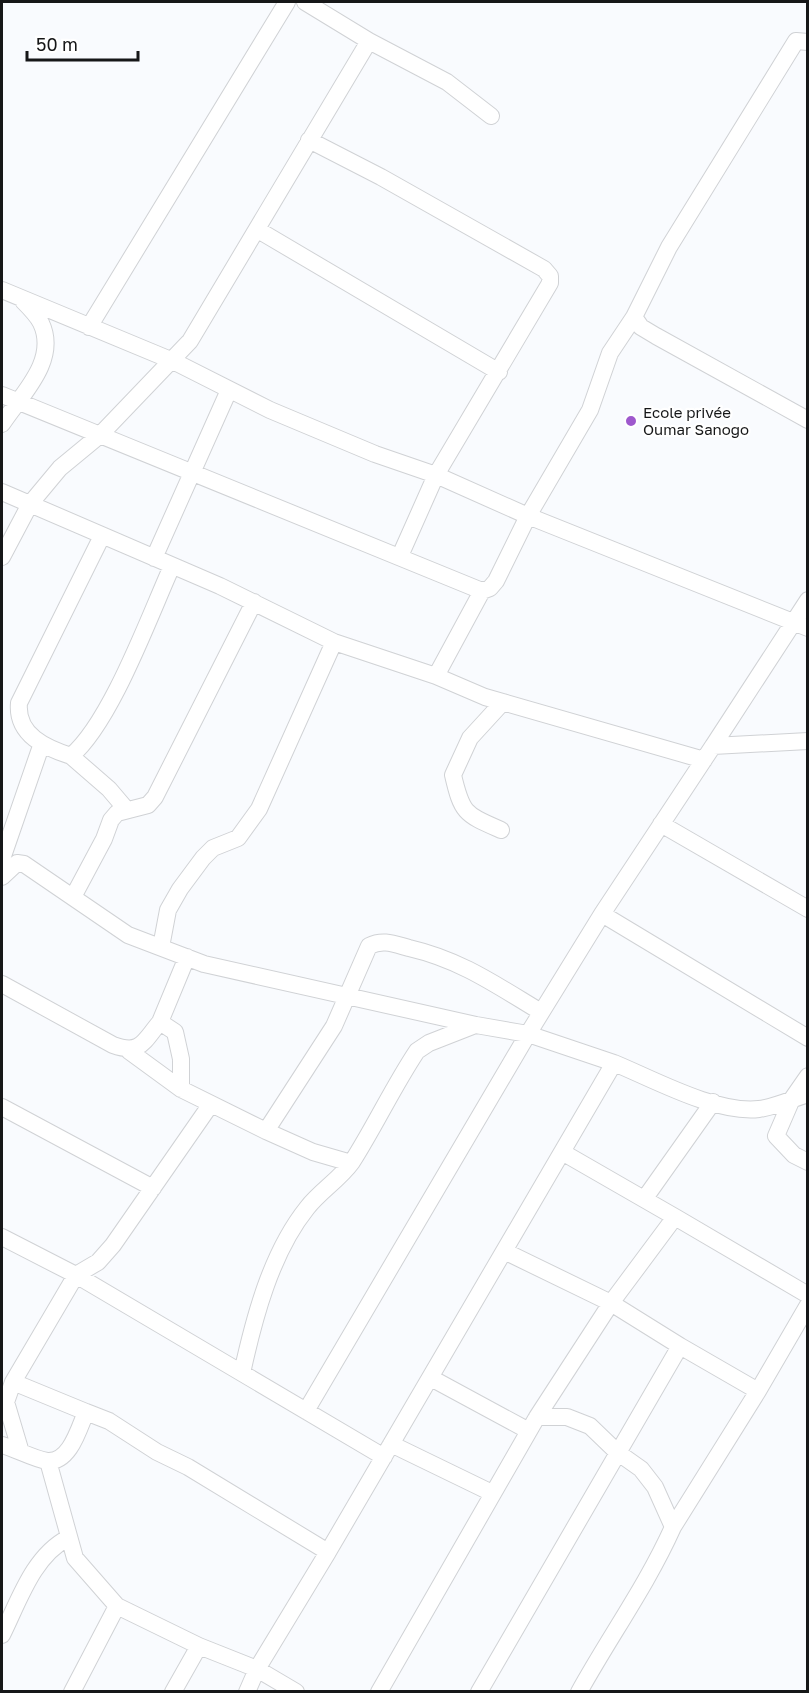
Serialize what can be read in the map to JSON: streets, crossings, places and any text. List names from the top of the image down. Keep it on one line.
{"places":["Ecole privée Oumar Sanogo"],"scale_bar":"50 m"}
